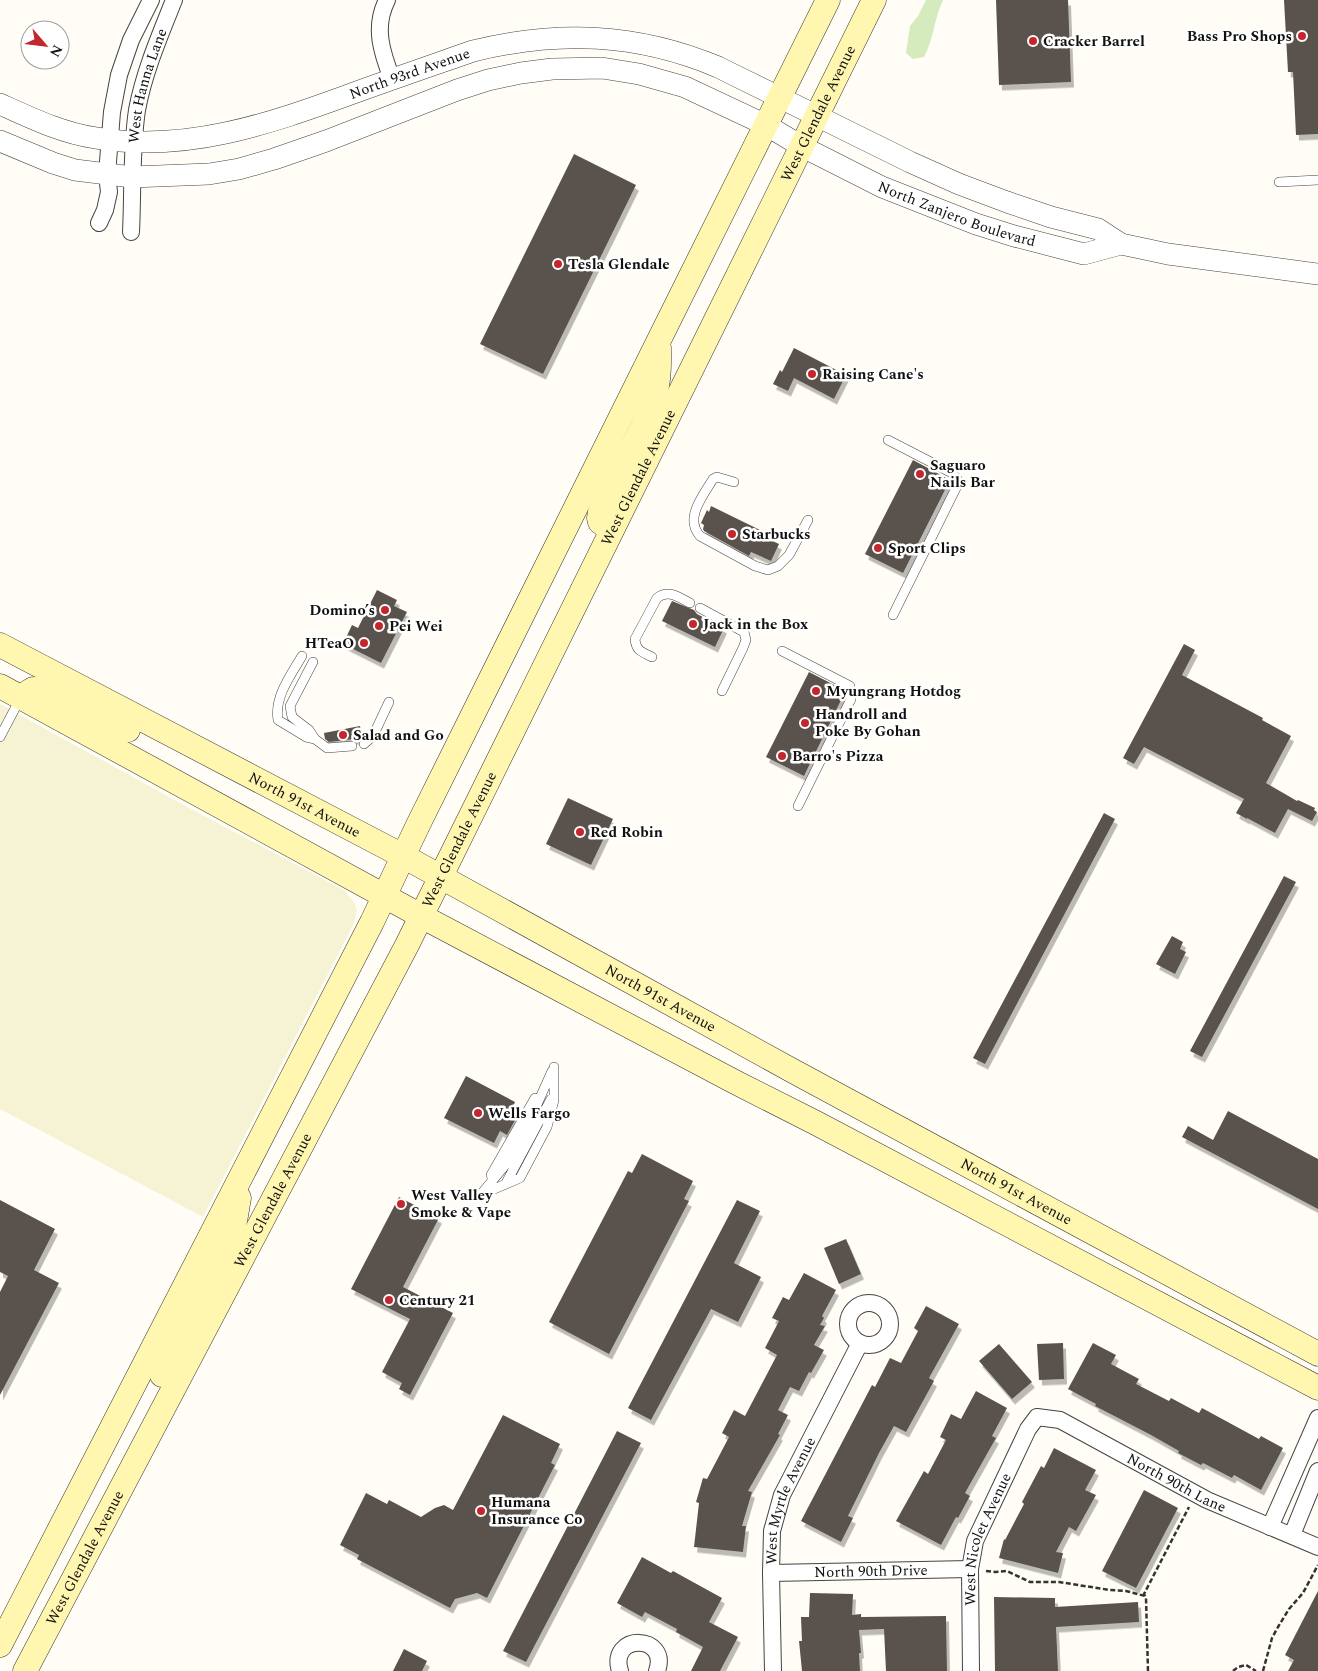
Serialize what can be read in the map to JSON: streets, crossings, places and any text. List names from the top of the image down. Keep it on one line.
{"streets":{"main road":["West Glendale Avenue","North 91st Avenue"],"street":["North 93rd Avenue","West Hanna Lane","North Zanjero Boulevard","North 90th Lane","West Myrtle Avenue","West Nicolet Avenue","North 90th Drive"]},"crossings":[["North 93rd Avenue","West Hanna Lane"],["North 93rd Avenue","West Glendale Avenue"],["North 93rd Avenue","North Zanjero Boulevard"],["West Glendale Avenue","North Zanjero Boulevard"],["West Glendale Avenue","North 91st Avenue"],["North 90th Lane","West Nicolet Avenue"],["West Myrtle Avenue","North 90th Drive"],["West Nicolet Avenue","North 90th Drive"]],"places":["Bass Pro Shops","Cracker Barrel","Tesla Glendale","Raising Cane's","Saguaro Nails Bar","Starbucks","Sport Clips","Domino’s","Jack in the Box","Pei Wei","HTeaO","Myungrang Hotdog","Handroll and Poke By Gohan","Salad and Go","Barro's Pizza","Red Robin","Wells Fargo","West Valley Smoke & Vape","Century 21","Humana Insurance Co"],"north":"bottom right"}
